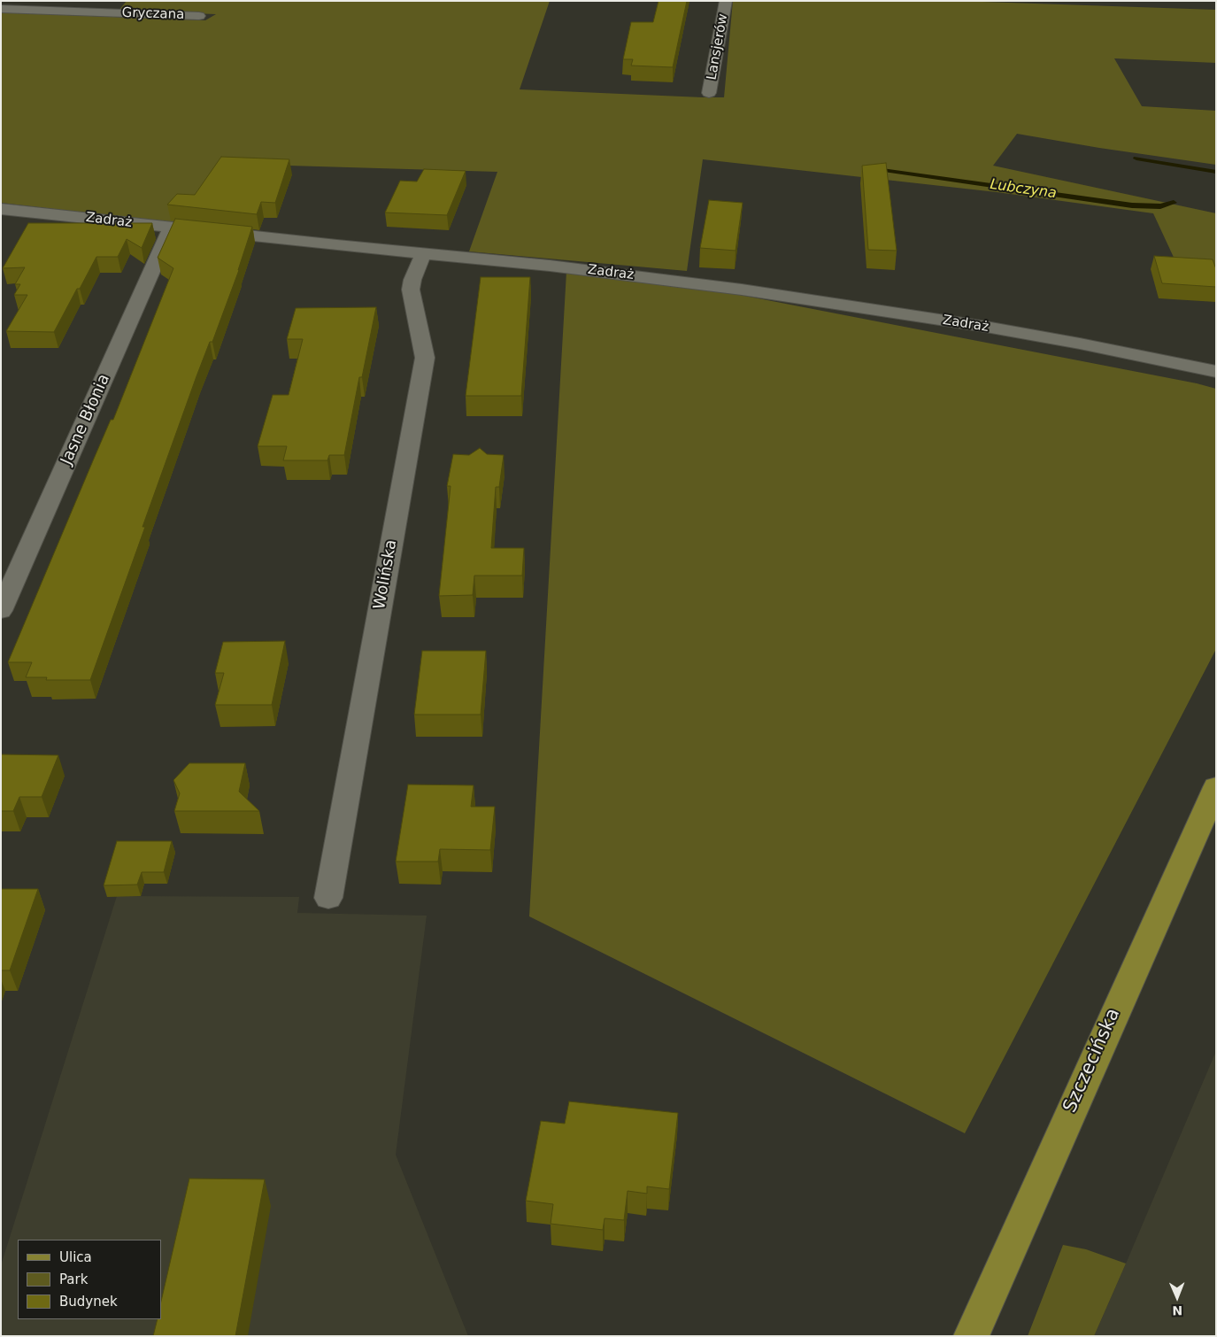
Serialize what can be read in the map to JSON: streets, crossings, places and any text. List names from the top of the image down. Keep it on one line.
{"streets":{"main road":["Szczecińska"],"street":["Gryczana","Lansjerów","Zadraż","Jasne Błonia","Wolińska"]},"crossings":[["Zadraż","Jasne Błonia"],["Zadraż","Wolińska"]],"water":["Lubczyna"],"legend":["Ulica","Park","Budynek"],"north":"bottom"}
